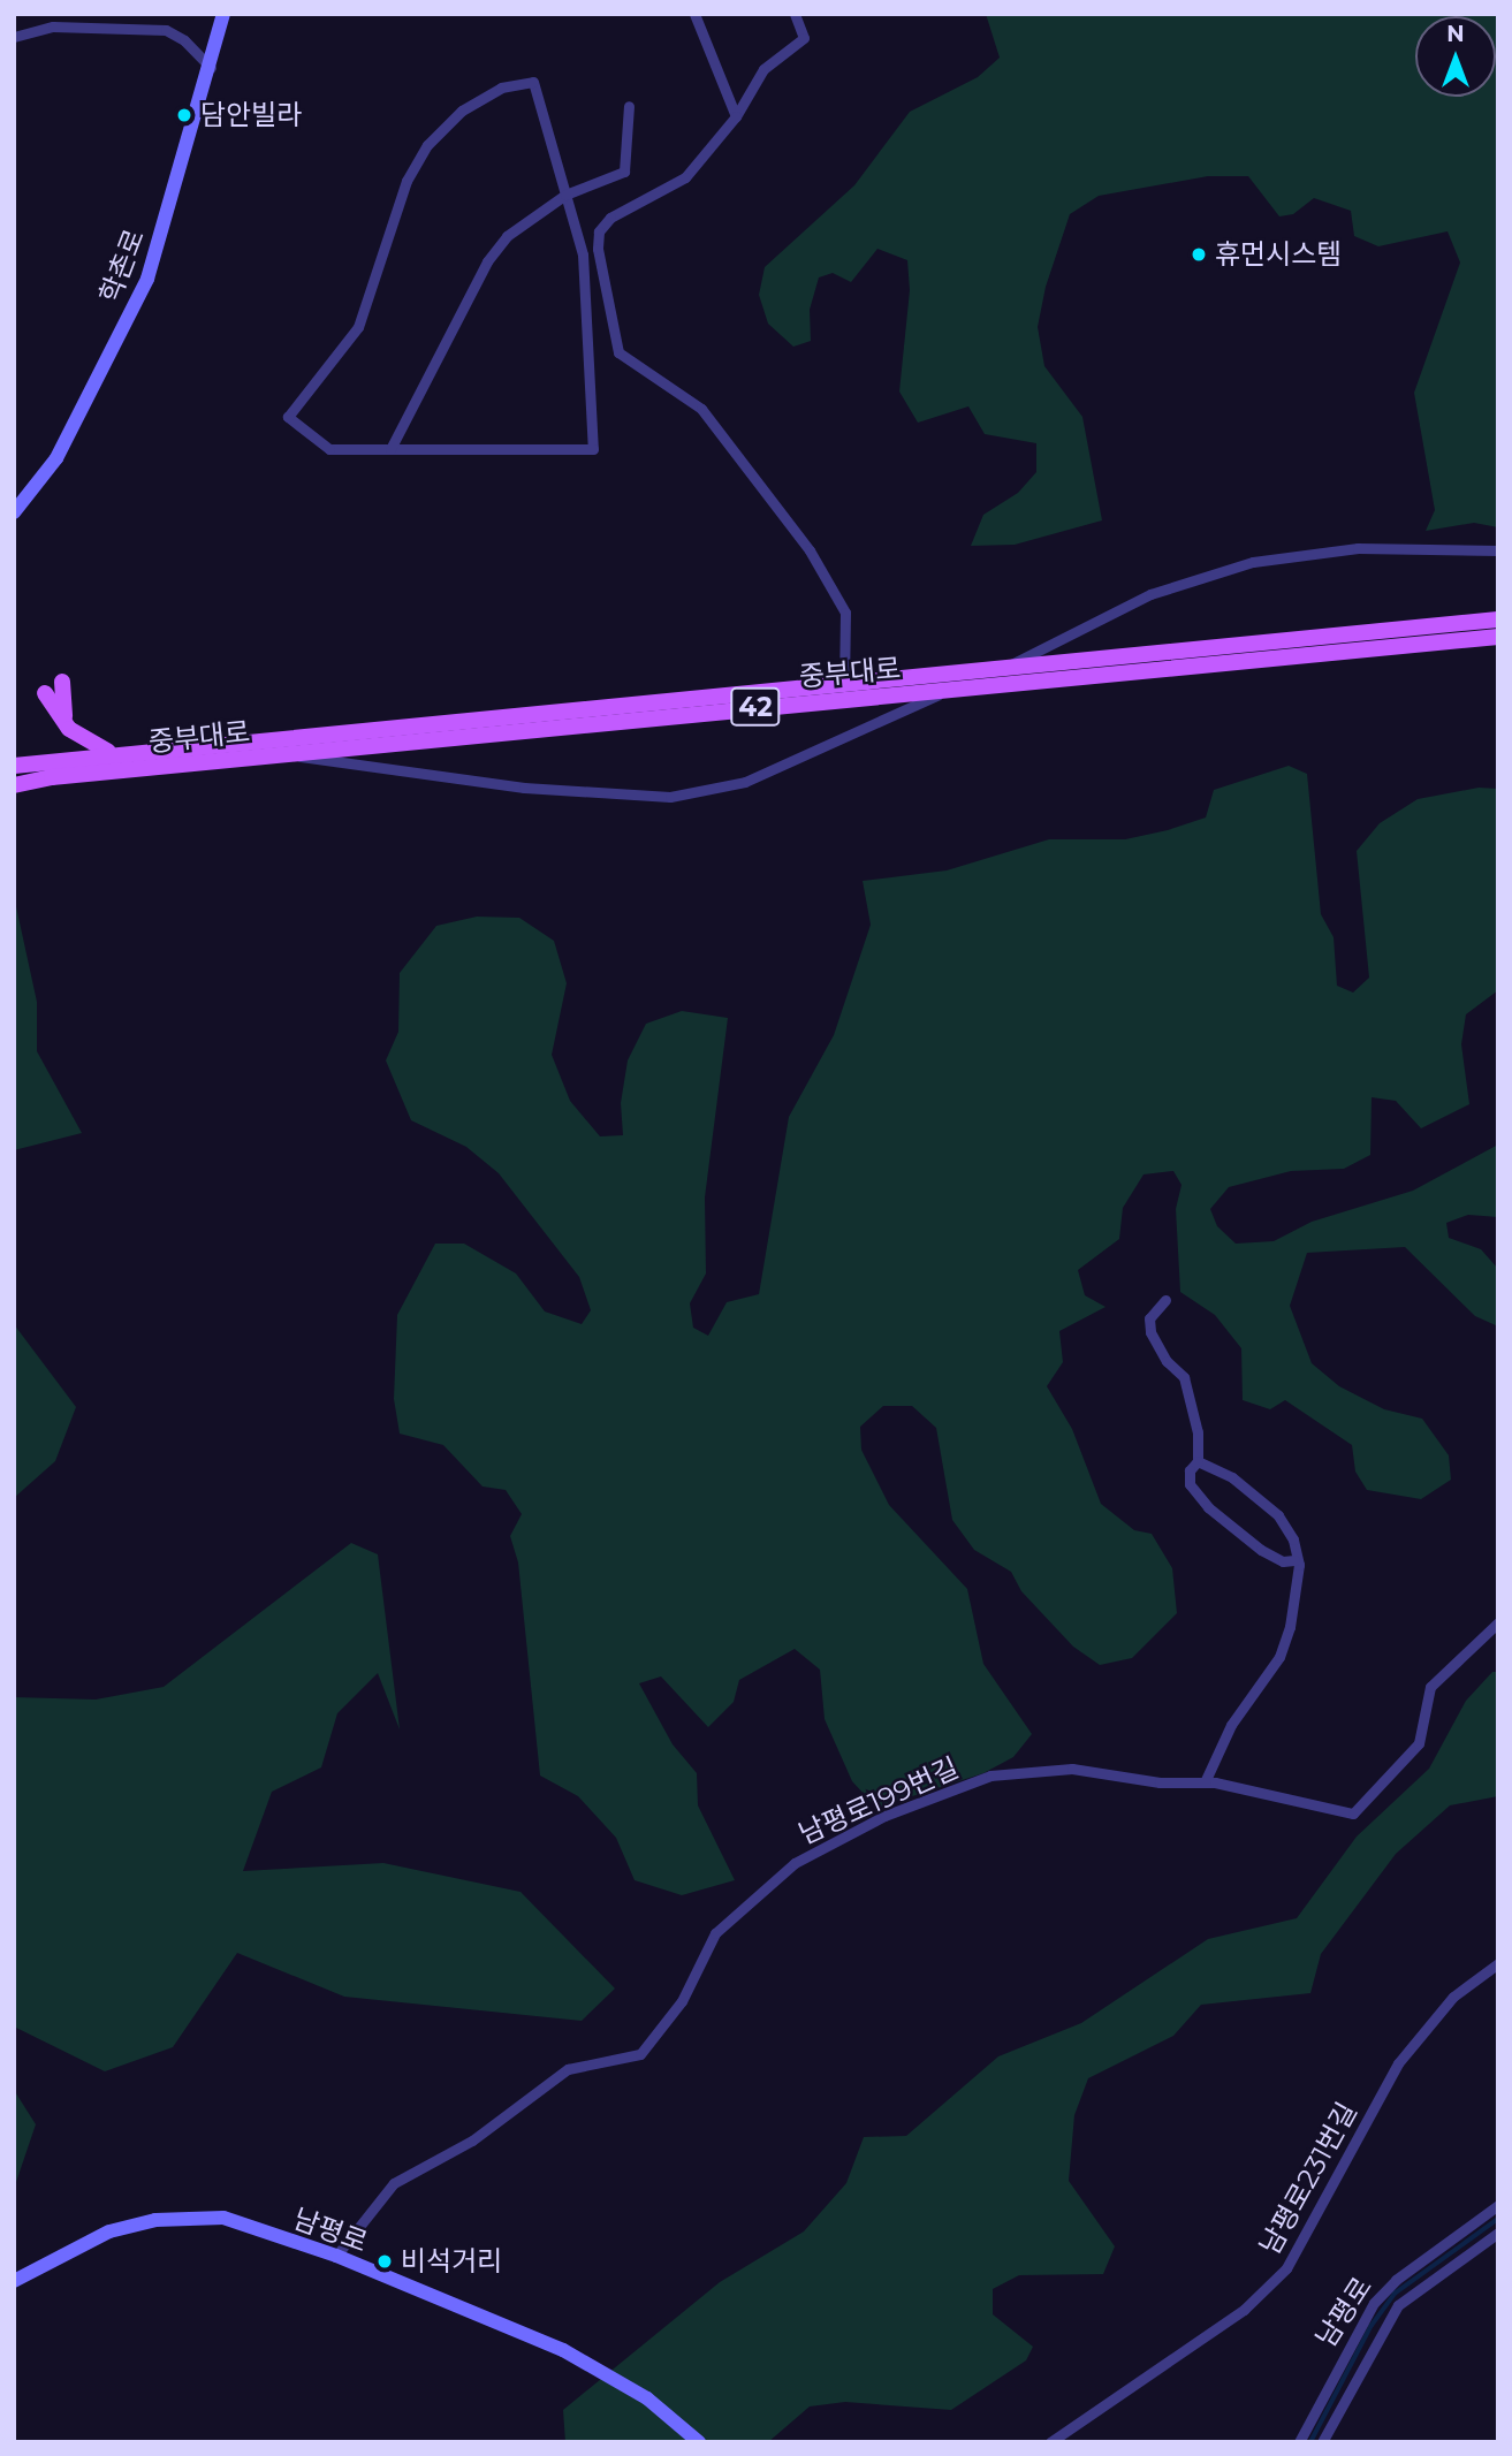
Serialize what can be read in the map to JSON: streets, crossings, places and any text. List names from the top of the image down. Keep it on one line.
{"streets":{"main road":["중부대로","42"],"street":["학촌로","남평로199번길","남평로231번길","남평로"]},"crossings":[["남평로199번길","남평로"]],"places":["담안빌라","휴먼시스템","비석거리"],"north":"top"}
